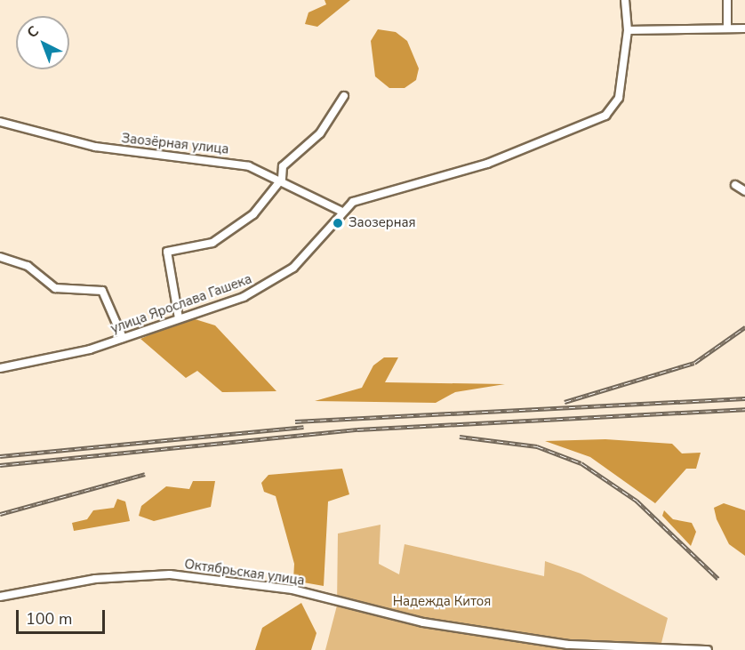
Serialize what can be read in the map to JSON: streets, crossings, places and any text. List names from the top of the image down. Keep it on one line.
{"streets":{"street":["Заозёрная улица","улица Ярослава Гашека","Октябрьская улица"]},"crossings":[["Заозёрная улица","улица Ярослава Гашека"]],"parks":["Надежда Китоя"],"places":["Заозерная"],"scale_bar":"100 m","north":"top left"}
